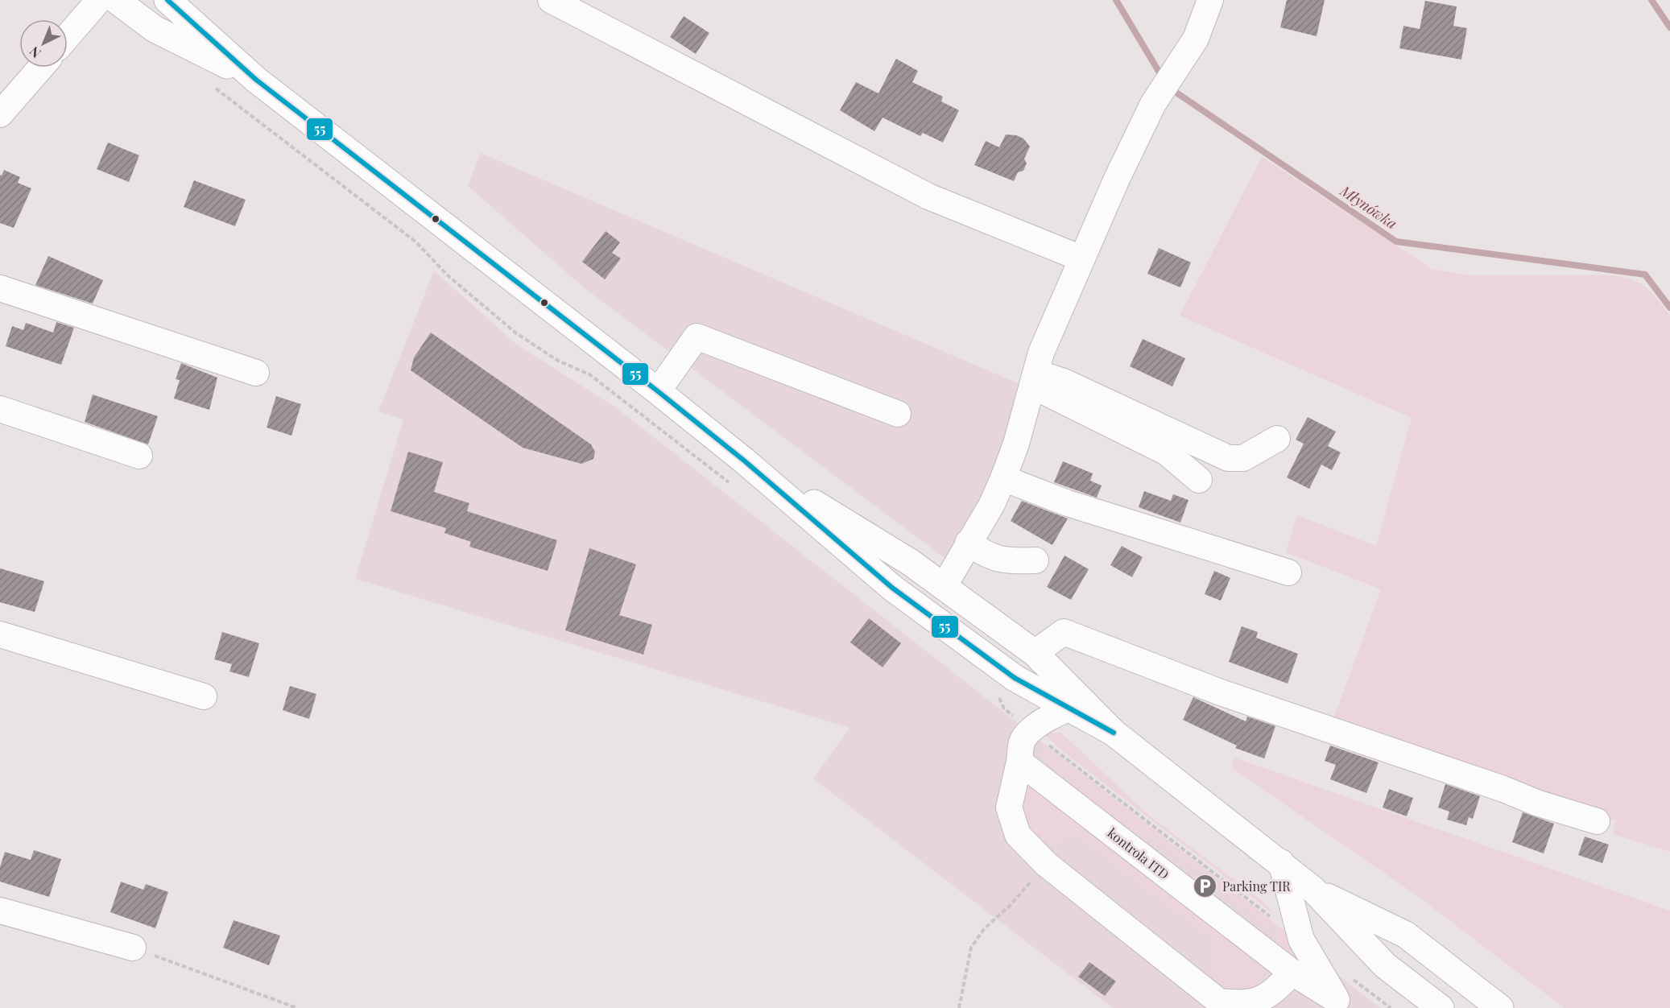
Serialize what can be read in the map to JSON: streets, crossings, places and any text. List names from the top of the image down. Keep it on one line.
{"streets":{"street":["kontrola ITD"]},"water":["Młynówka"],"places":{"parking":["Parking TIR"]},"lines":["transit line 55"],"north":"bottom left"}
